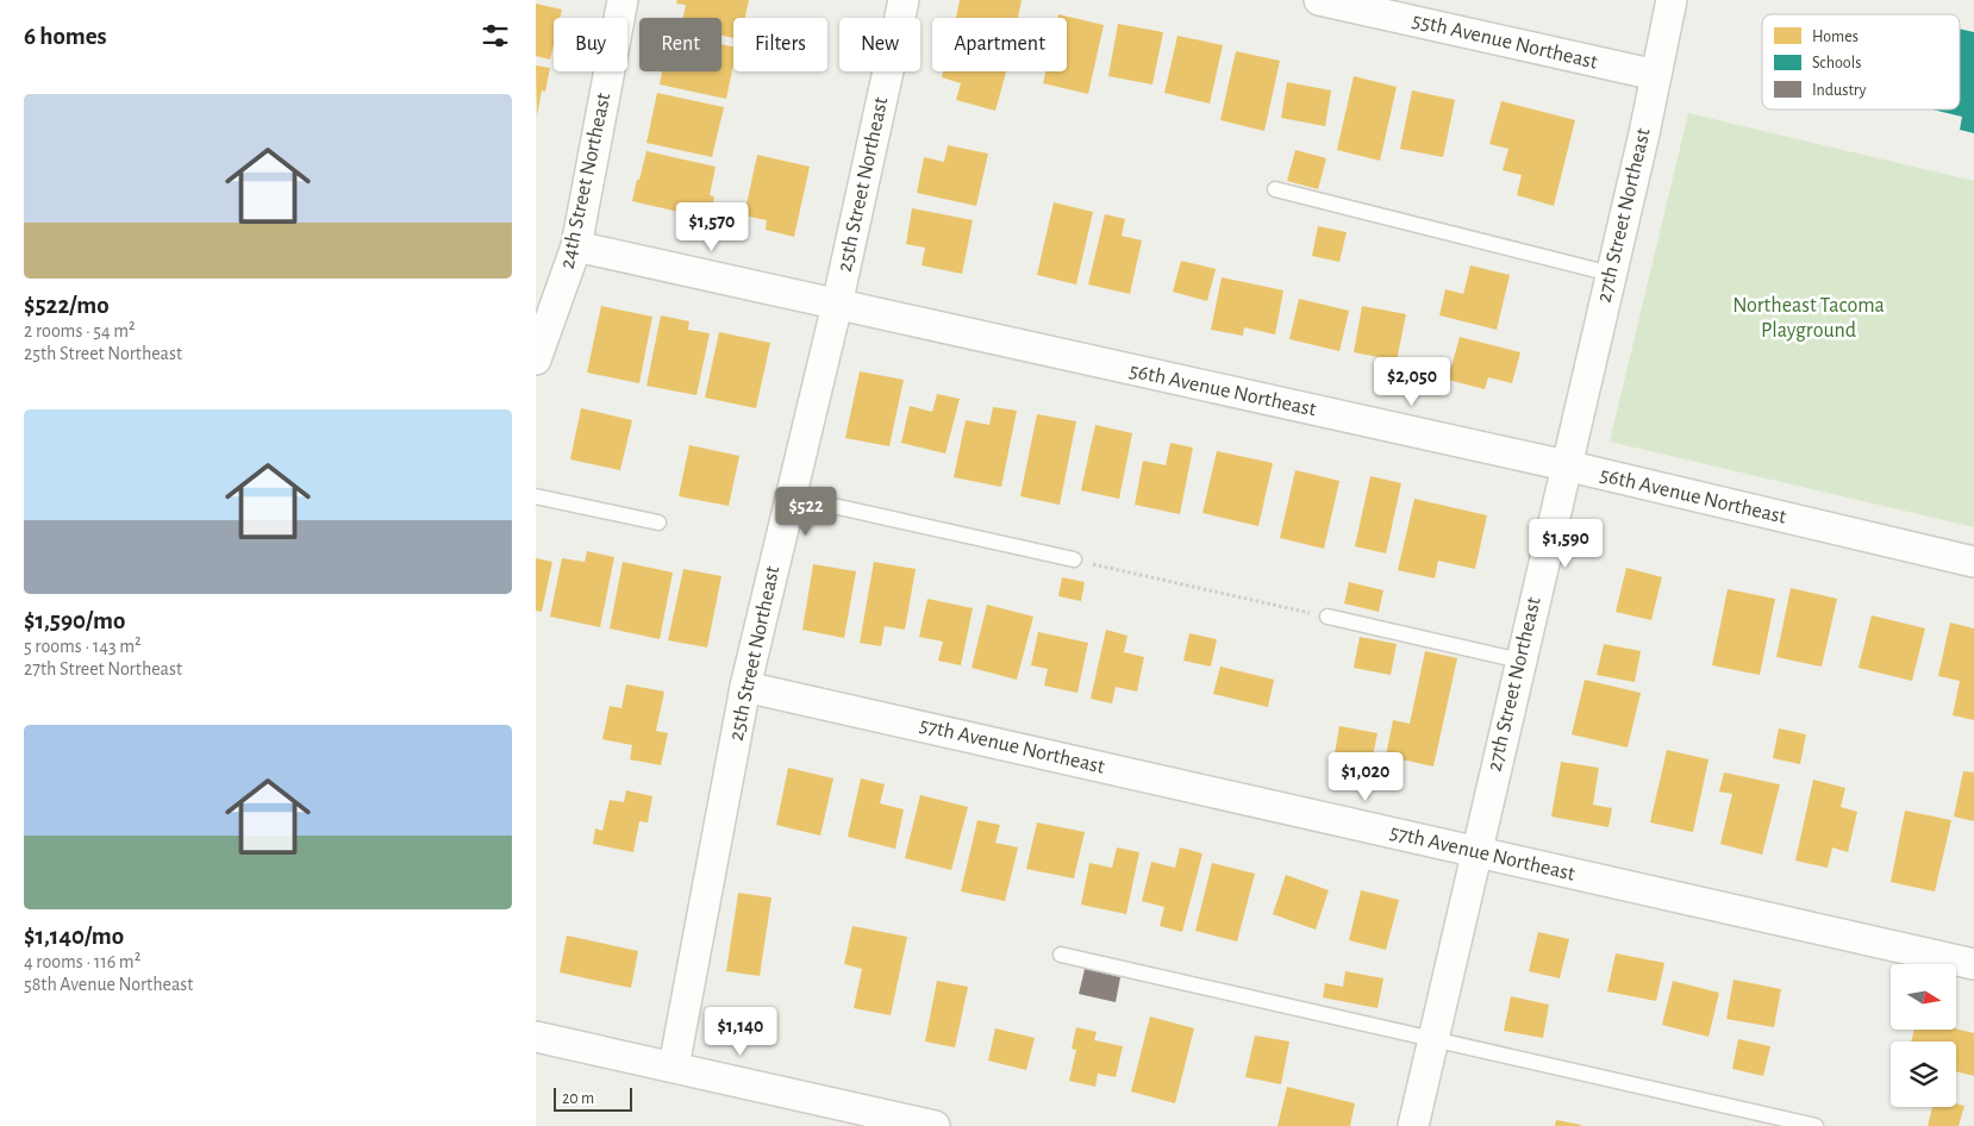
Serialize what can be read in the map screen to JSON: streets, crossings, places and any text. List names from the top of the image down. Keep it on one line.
{"streets":{"street":["55th Avenue Northeast","24th Street Northeast","25th Street Northeast","27th Street Northeast","56th Avenue Northeast","57th Avenue Northeast"]},"crossings":[["55th Avenue Northeast","27th Street Northeast"],["24th Street Northeast","56th Avenue Northeast"],["25th Street Northeast","56th Avenue Northeast"],["25th Street Northeast","57th Avenue Northeast"],["27th Street Northeast","56th Avenue Northeast"],["27th Street Northeast","57th Avenue Northeast"]],"parks":["Northeast Tacoma Playground"],"legend":["Homes","Schools","Industry"],"scale_bar":"20 m","north":"right","page":{"heading":"6 homes","chip":["Buy","Rent","Filters","New","Apartment"],"list":[{"name":"$522/mo","note":"2 rooms · 54 m² · 25th Street Northeast"},{"name":"$1,590/mo","note":"5 rooms · 143 m² · 27th Street Northeast"},{"name":"$1,140/mo","note":"4 rooms · 116 m² · 58th Avenue Northeast"}],"price":["$1,570","$2,050","$522","$1,590","$1,020","$1,140"],"scale":"20 m"}}
